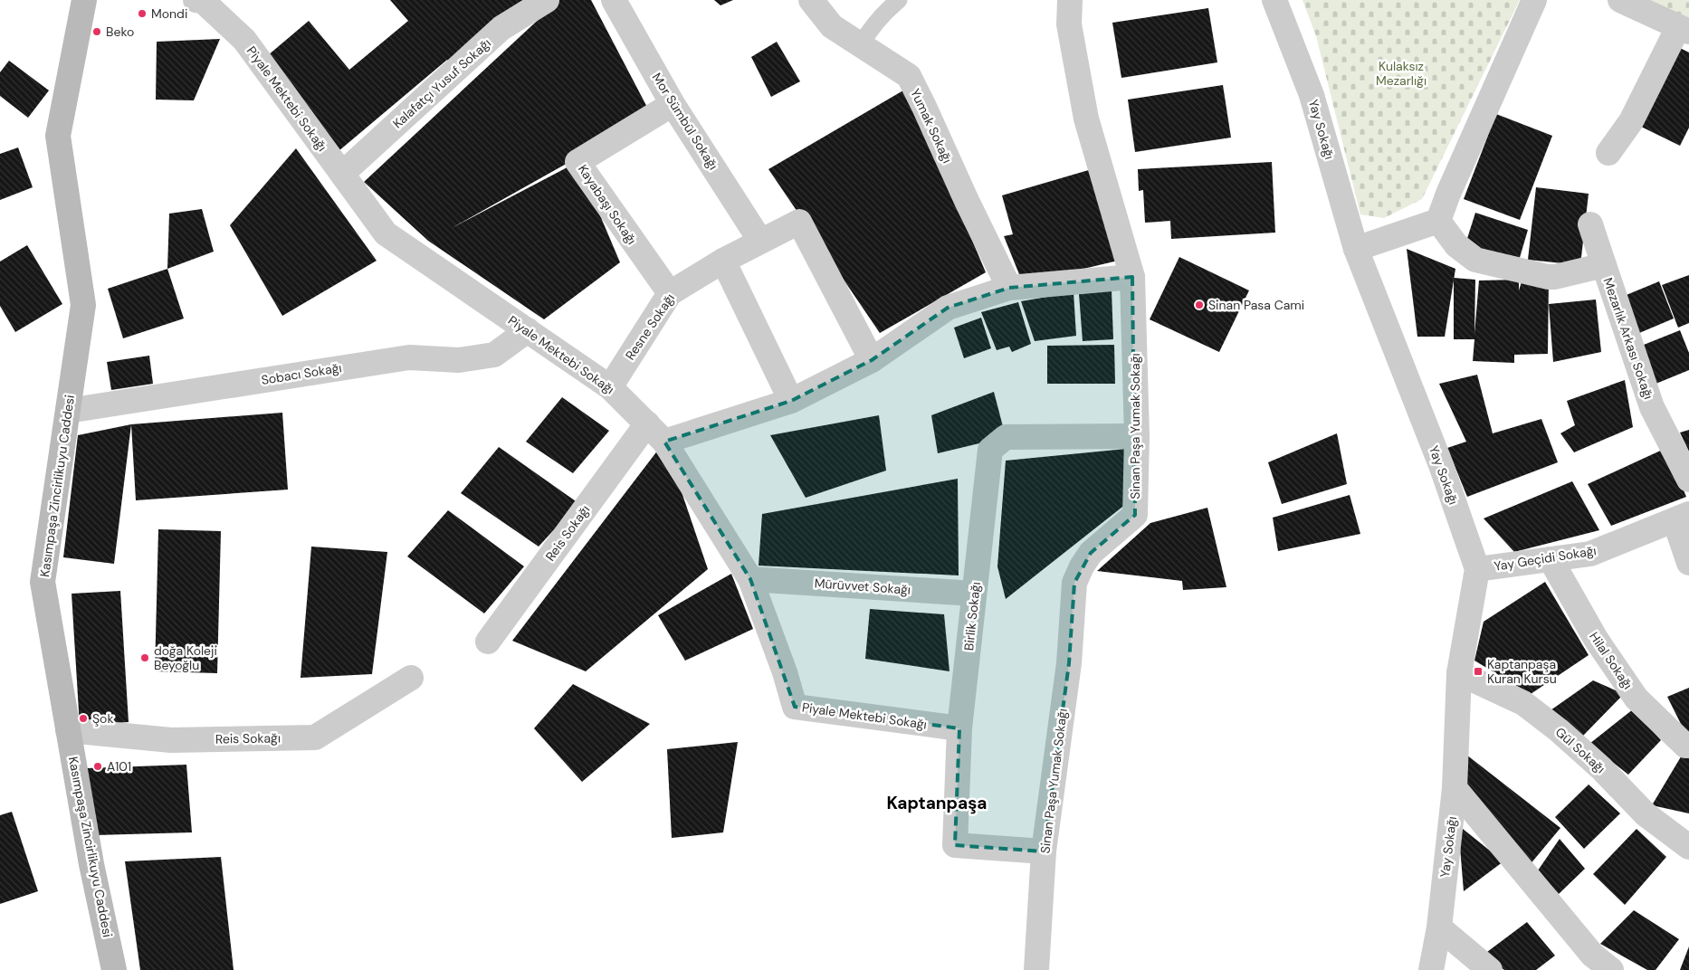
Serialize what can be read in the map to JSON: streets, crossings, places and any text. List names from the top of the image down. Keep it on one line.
{"streets":{"street":["Kalafatçı Yusuf Sokağı","Piyale Mektebi Sokağı","Mor Sümbül Sokağı","Yumak Sokağı","Yay Sokağı","Kayabaşı Sokağı","Resne Sokağı","Mezarlık Arkası Sokağı","Sobacı Sokağı","Sinan Paşa Yumak Sokağı","Kasımpaşa Zincirlikuyu Caddesi","Reis Sokağı","Yay Geçidi Sokağı","Mürüvvet Sokağı","Birlik Sokağı","Hilal Sokağı","Gül Sokağı"]},"crossings":[["Kalafatçı Yusuf Sokağı","Piyale Mektebi Sokağı"],["Piyale Mektebi Sokağı","Resne Sokağı"],["Piyale Mektebi Sokağı","Sobacı Sokağı"],["Piyale Mektebi Sokağı","Reis Sokağı"],["Piyale Mektebi Sokağı","Mürüvvet Sokağı"],["Piyale Mektebi Sokağı","Birlik Sokağı"],["Mor Sümbül Sokağı","Kayabaşı Sokağı"],["Mor Sümbül Sokağı","Resne Sokağı"],["Yay Sokağı","Yay Geçidi Sokağı"],["Yay Sokağı","Gül Sokağı"],["Kayabaşı Sokağı","Resne Sokağı"],["Sobacı Sokağı","Kasımpaşa Zincirlikuyu Caddesi"],["Sinan Paşa Yumak Sokağı","Birlik Sokağı"],["Kasımpaşa Zincirlikuyu Caddesi","Reis Sokağı"],["Yay Geçidi Sokağı","Hilal Sokağı"],["Mürüvvet Sokağı","Birlik Sokağı"]],"districts":["Kaptanpaşa"],"parks":["Kulaksız Mezarlığı"],"places":{"other":["Mondi","Beko","Sinan Pasa Cami","doğa Koleji Beyoğlu","Şok","A101"],"transit":["Kaptanpaşa Kuran Kursu"]}}
